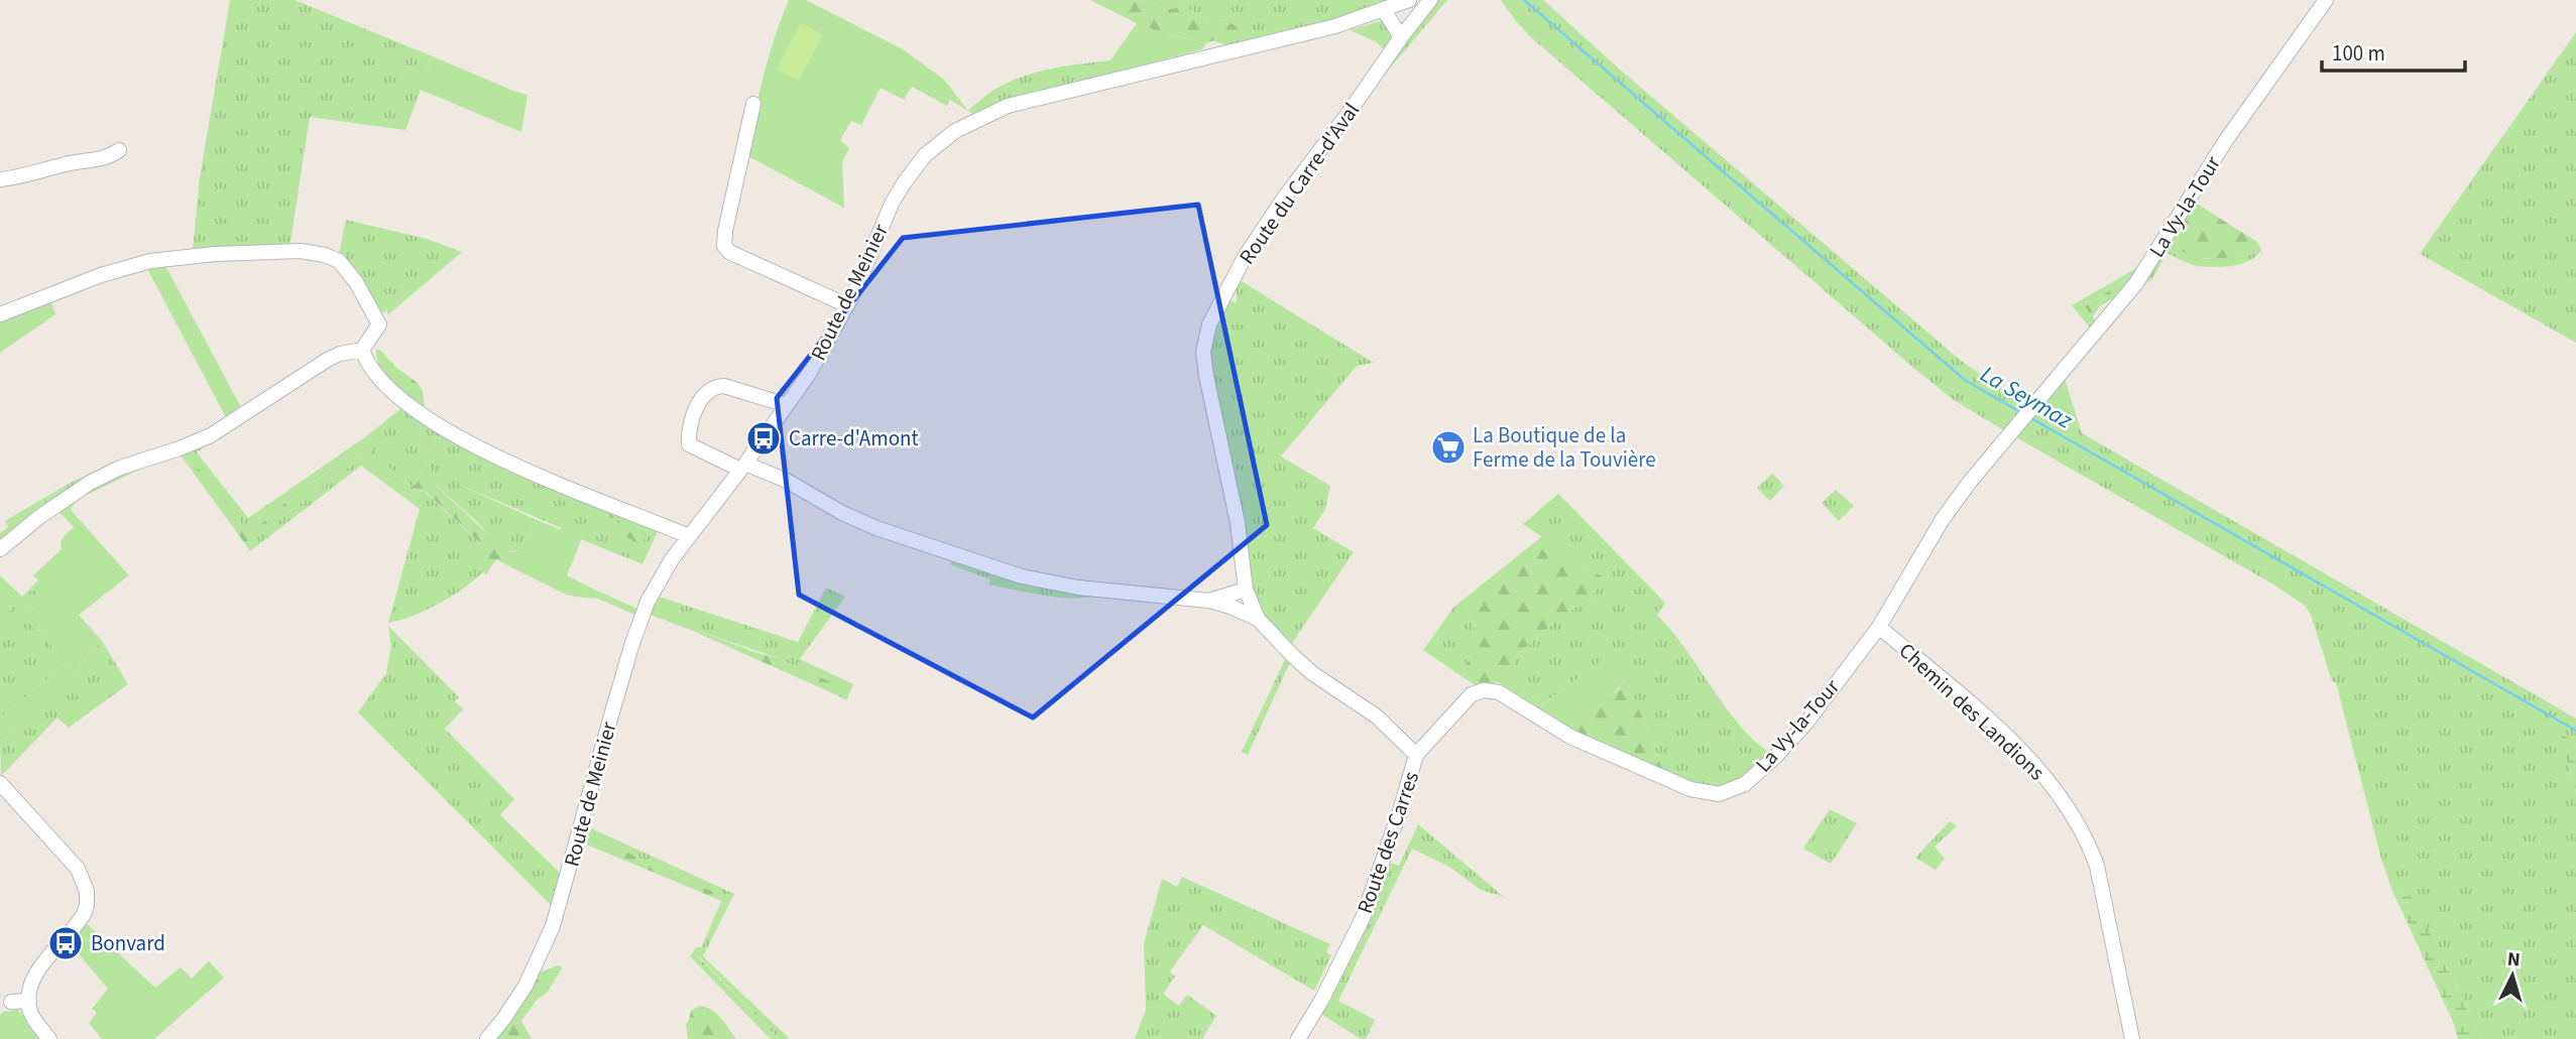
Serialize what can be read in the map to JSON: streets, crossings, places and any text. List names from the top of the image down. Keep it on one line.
{"streets":{"street":["Route du Carre-d'Aval","La Vy-la-Tour","Route de Meinier","Chemin des Landions","Route des Carres"]},"crossings":[["Route du Carre-d'Aval","Route des Carres"],["La Vy-la-Tour","Chemin des Landions"],["La Vy-la-Tour","Route des Carres"],["Route de Meinier","Route des Carres"]],"water":["La Seymaz"],"places":{"bus stop":["Carre-d'Amont","Bonvard"],"supermarket":["La Boutique de la Ferme de la Touvière"]},"scale_bar":"100 m","north":"top"}
